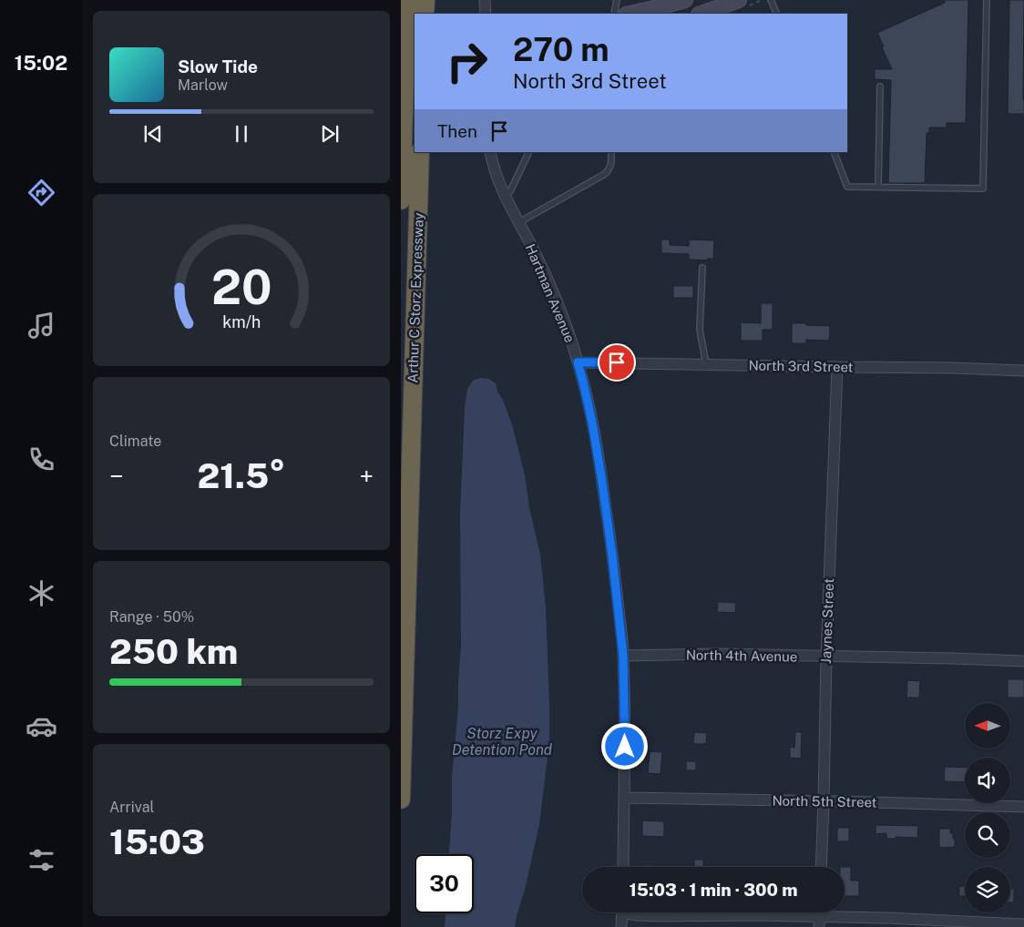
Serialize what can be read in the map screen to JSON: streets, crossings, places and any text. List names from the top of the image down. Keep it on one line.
{"streets":{"highway":["Arthur C Storz Expressway"],"street":["Hartman Avenue","North 3rd Street","Jaynes Street","North 4th Avenue","North 5th Street"]},"crossings":[["Hartman Avenue","North 3rd Street"],["Hartman Avenue","North 4th Avenue"],["Hartman Avenue","North 5th Street"],["North 3rd Street","Jaynes Street"],["Jaynes Street","North 4th Avenue"],["Jaynes Street","North 5th Street"]],"water":["Storz Expy Detention Pond"],"north":"left","page":{"tabs":"15:02","turn":["270 m","North 3rd Street"],"song":["Slow Tide","Marlow"],"then":"Then","tile":["Climate",["Range · 50%","250 km"],["Arrival","15:03"]],"heat":["−","21.5°","+"],"limit":"30","trip":"15:03 · 1 min · 300 m","gauge":["20","km/h"]}}
